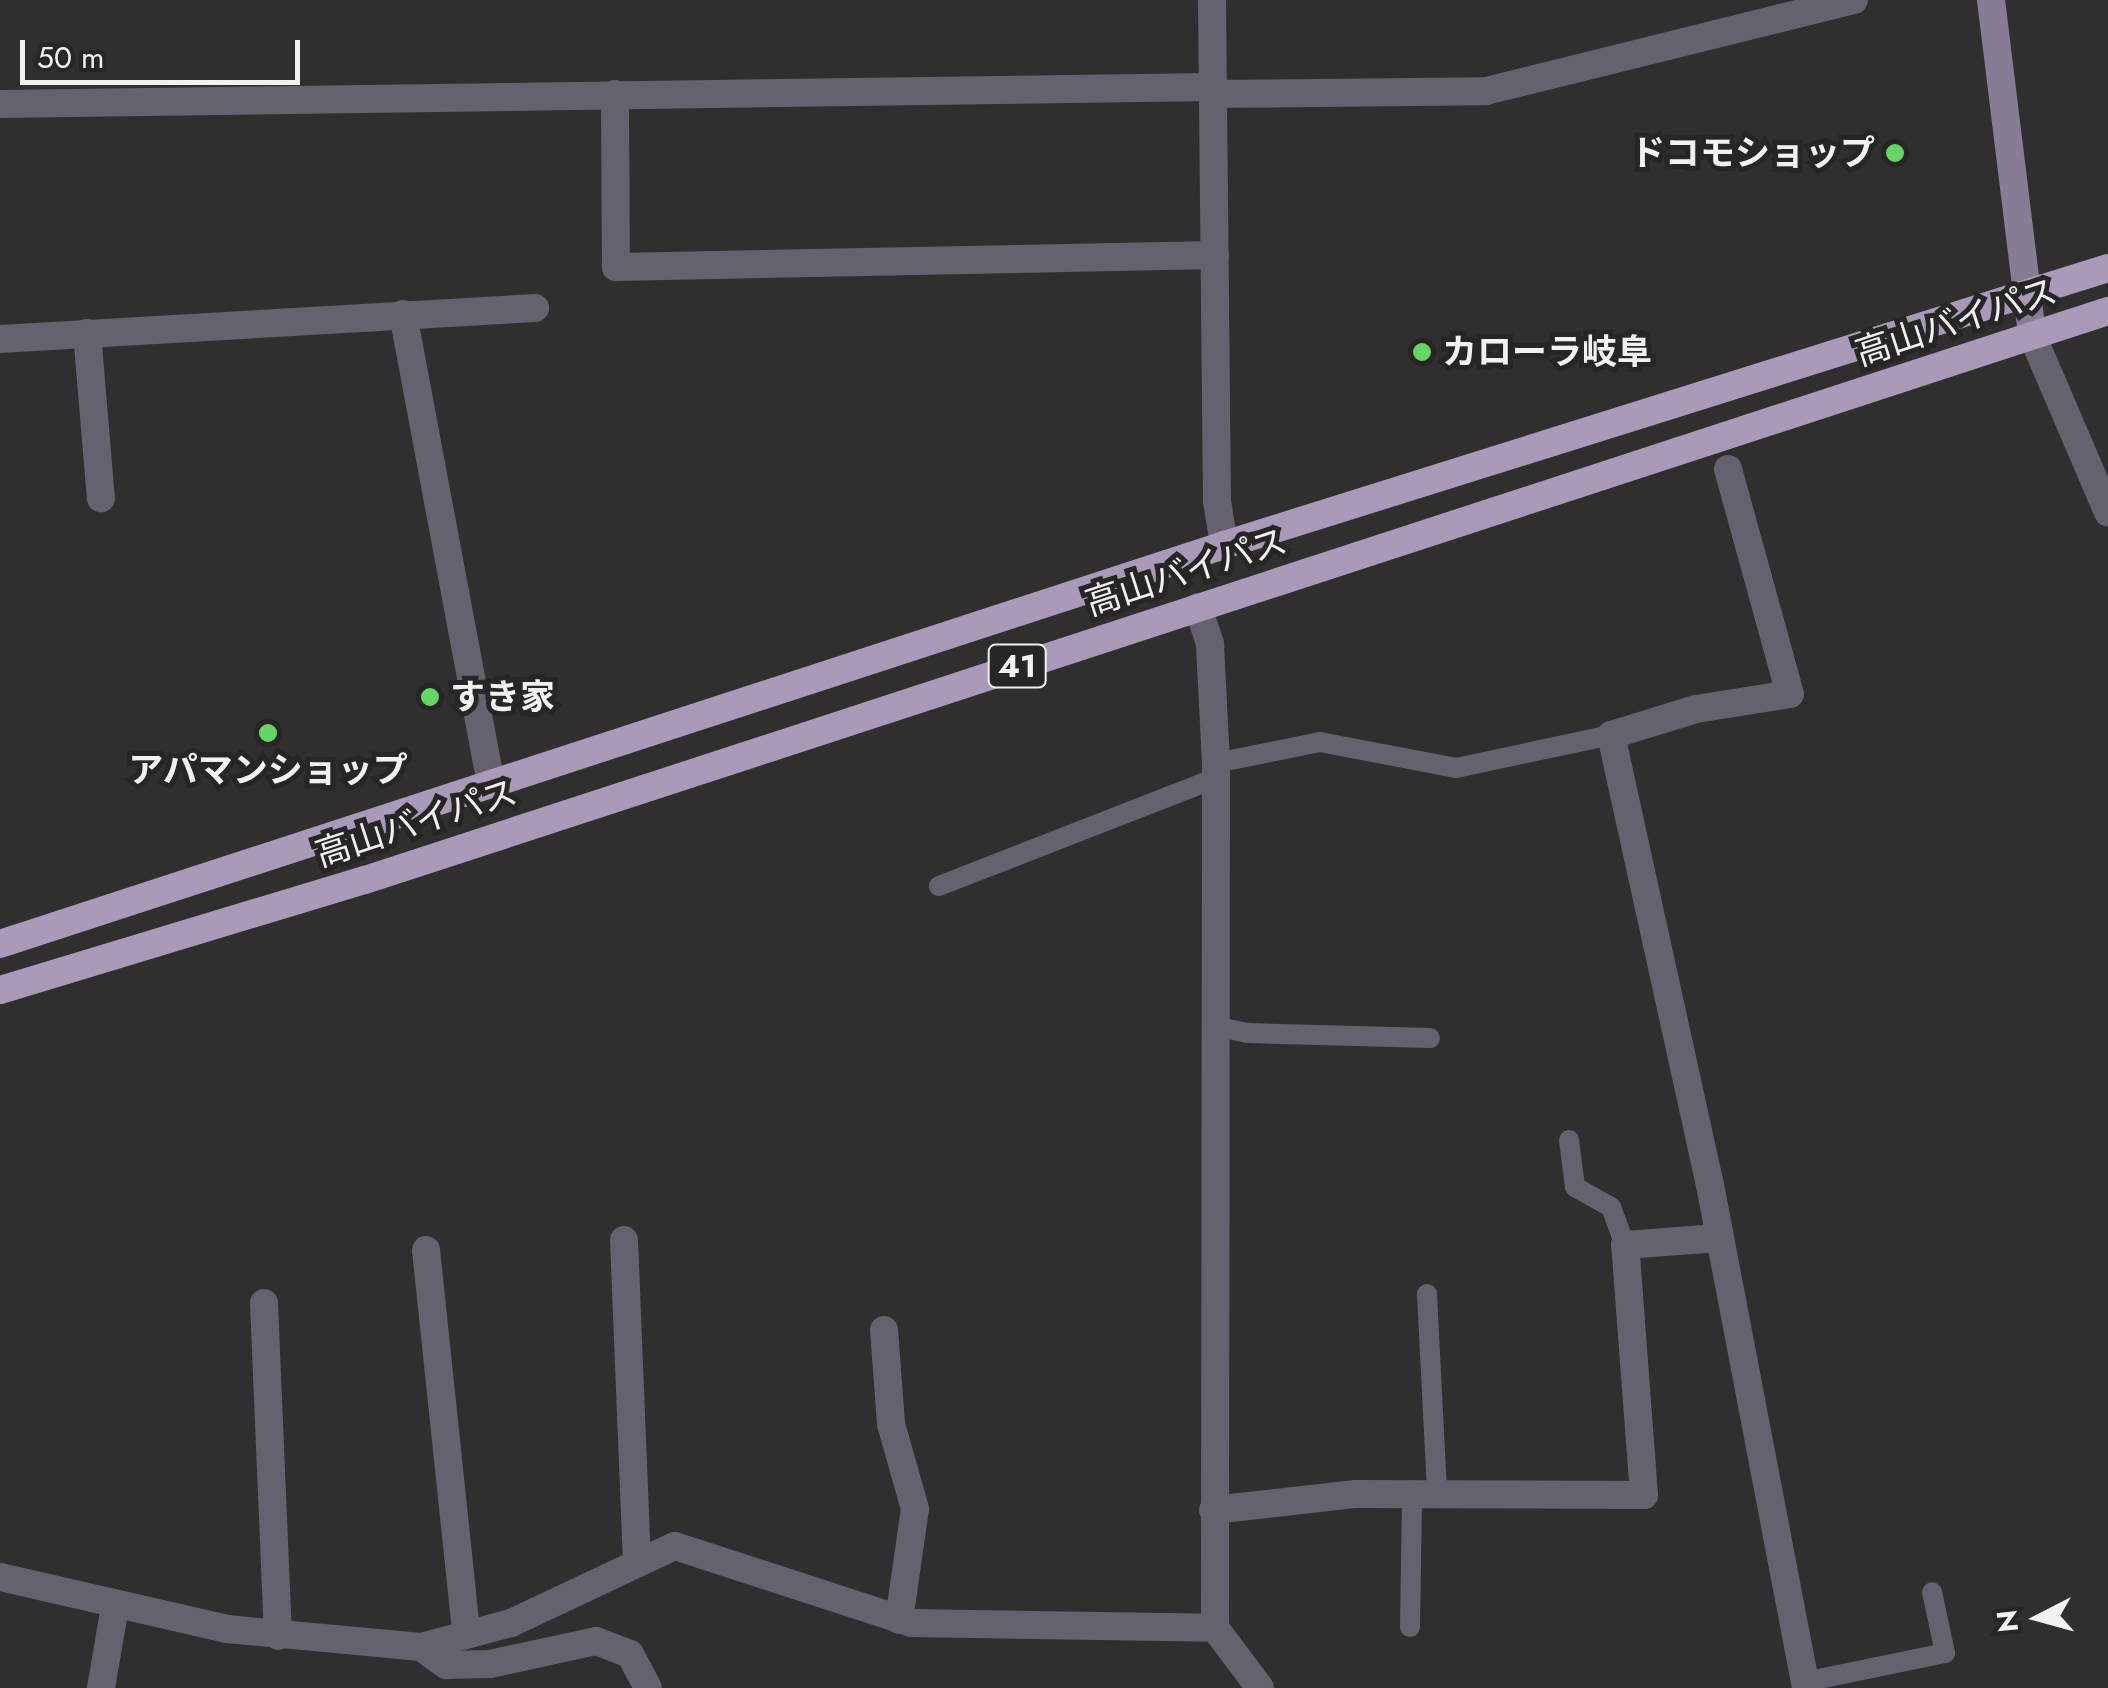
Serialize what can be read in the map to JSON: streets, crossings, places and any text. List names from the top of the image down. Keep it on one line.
{"streets":{"highway":["高山バイパス","41"]},"places":["ドコモショップ","カローラ岐阜","すき家","アパマンショップ"],"scale_bar":"50 m","north":"left"}
